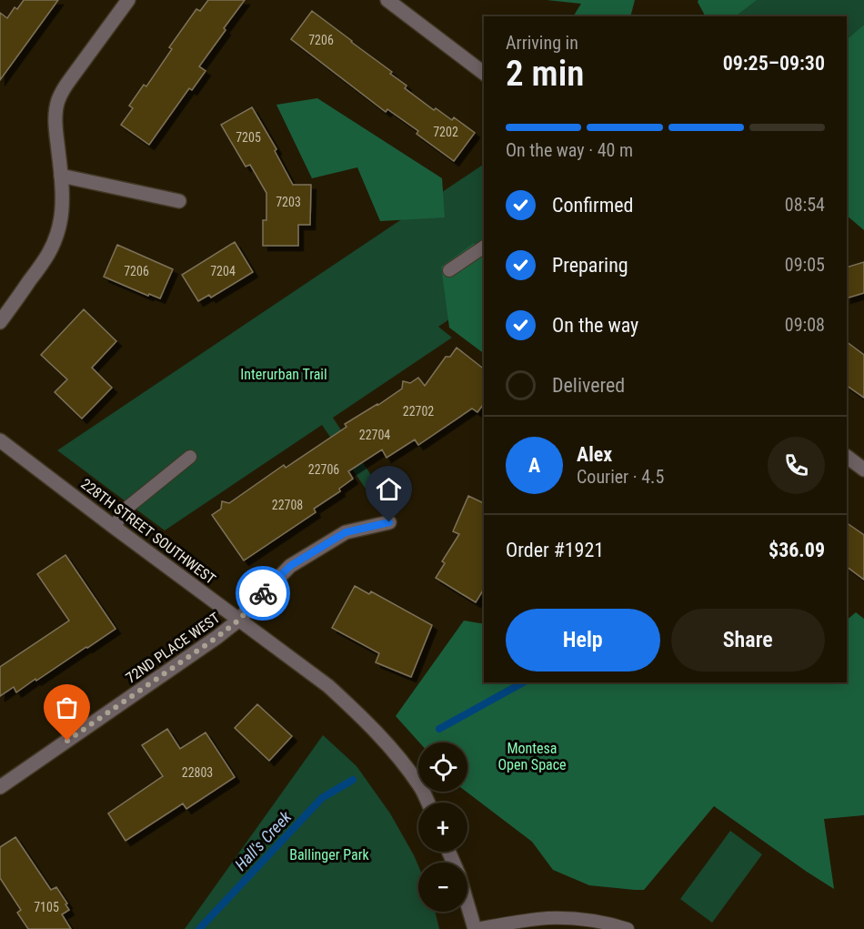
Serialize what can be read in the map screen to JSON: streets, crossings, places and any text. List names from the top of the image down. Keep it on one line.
{"streets":{"street":["228TH STREET SOUTHWEST","72ND PLACE WEST"]},"crossings":[["228TH STREET SOUTHWEST","72ND PLACE WEST"]],"water":["Hall's Creek"],"parks":["Interurban Trail","Montesa Open Space","Ballinger Park"],"house_numbers":["7206","7202","7205","7203","7206","7204","22702","22704","22706","22708","22803","7105"],"page":{"heading":["2 min","Arriving in","09:25–09:30"],"panel":["Alex","Courier · 4.5","Order #1921","$36.09"],"bar":"On the way · 40 m","list":[["Confirmed","08:54"],["Preparing","09:05"],["On the way","09:08"],"Delivered"],"round":"A","buttons":["Help","Share"],"map_buttons":["+","−"]}}
